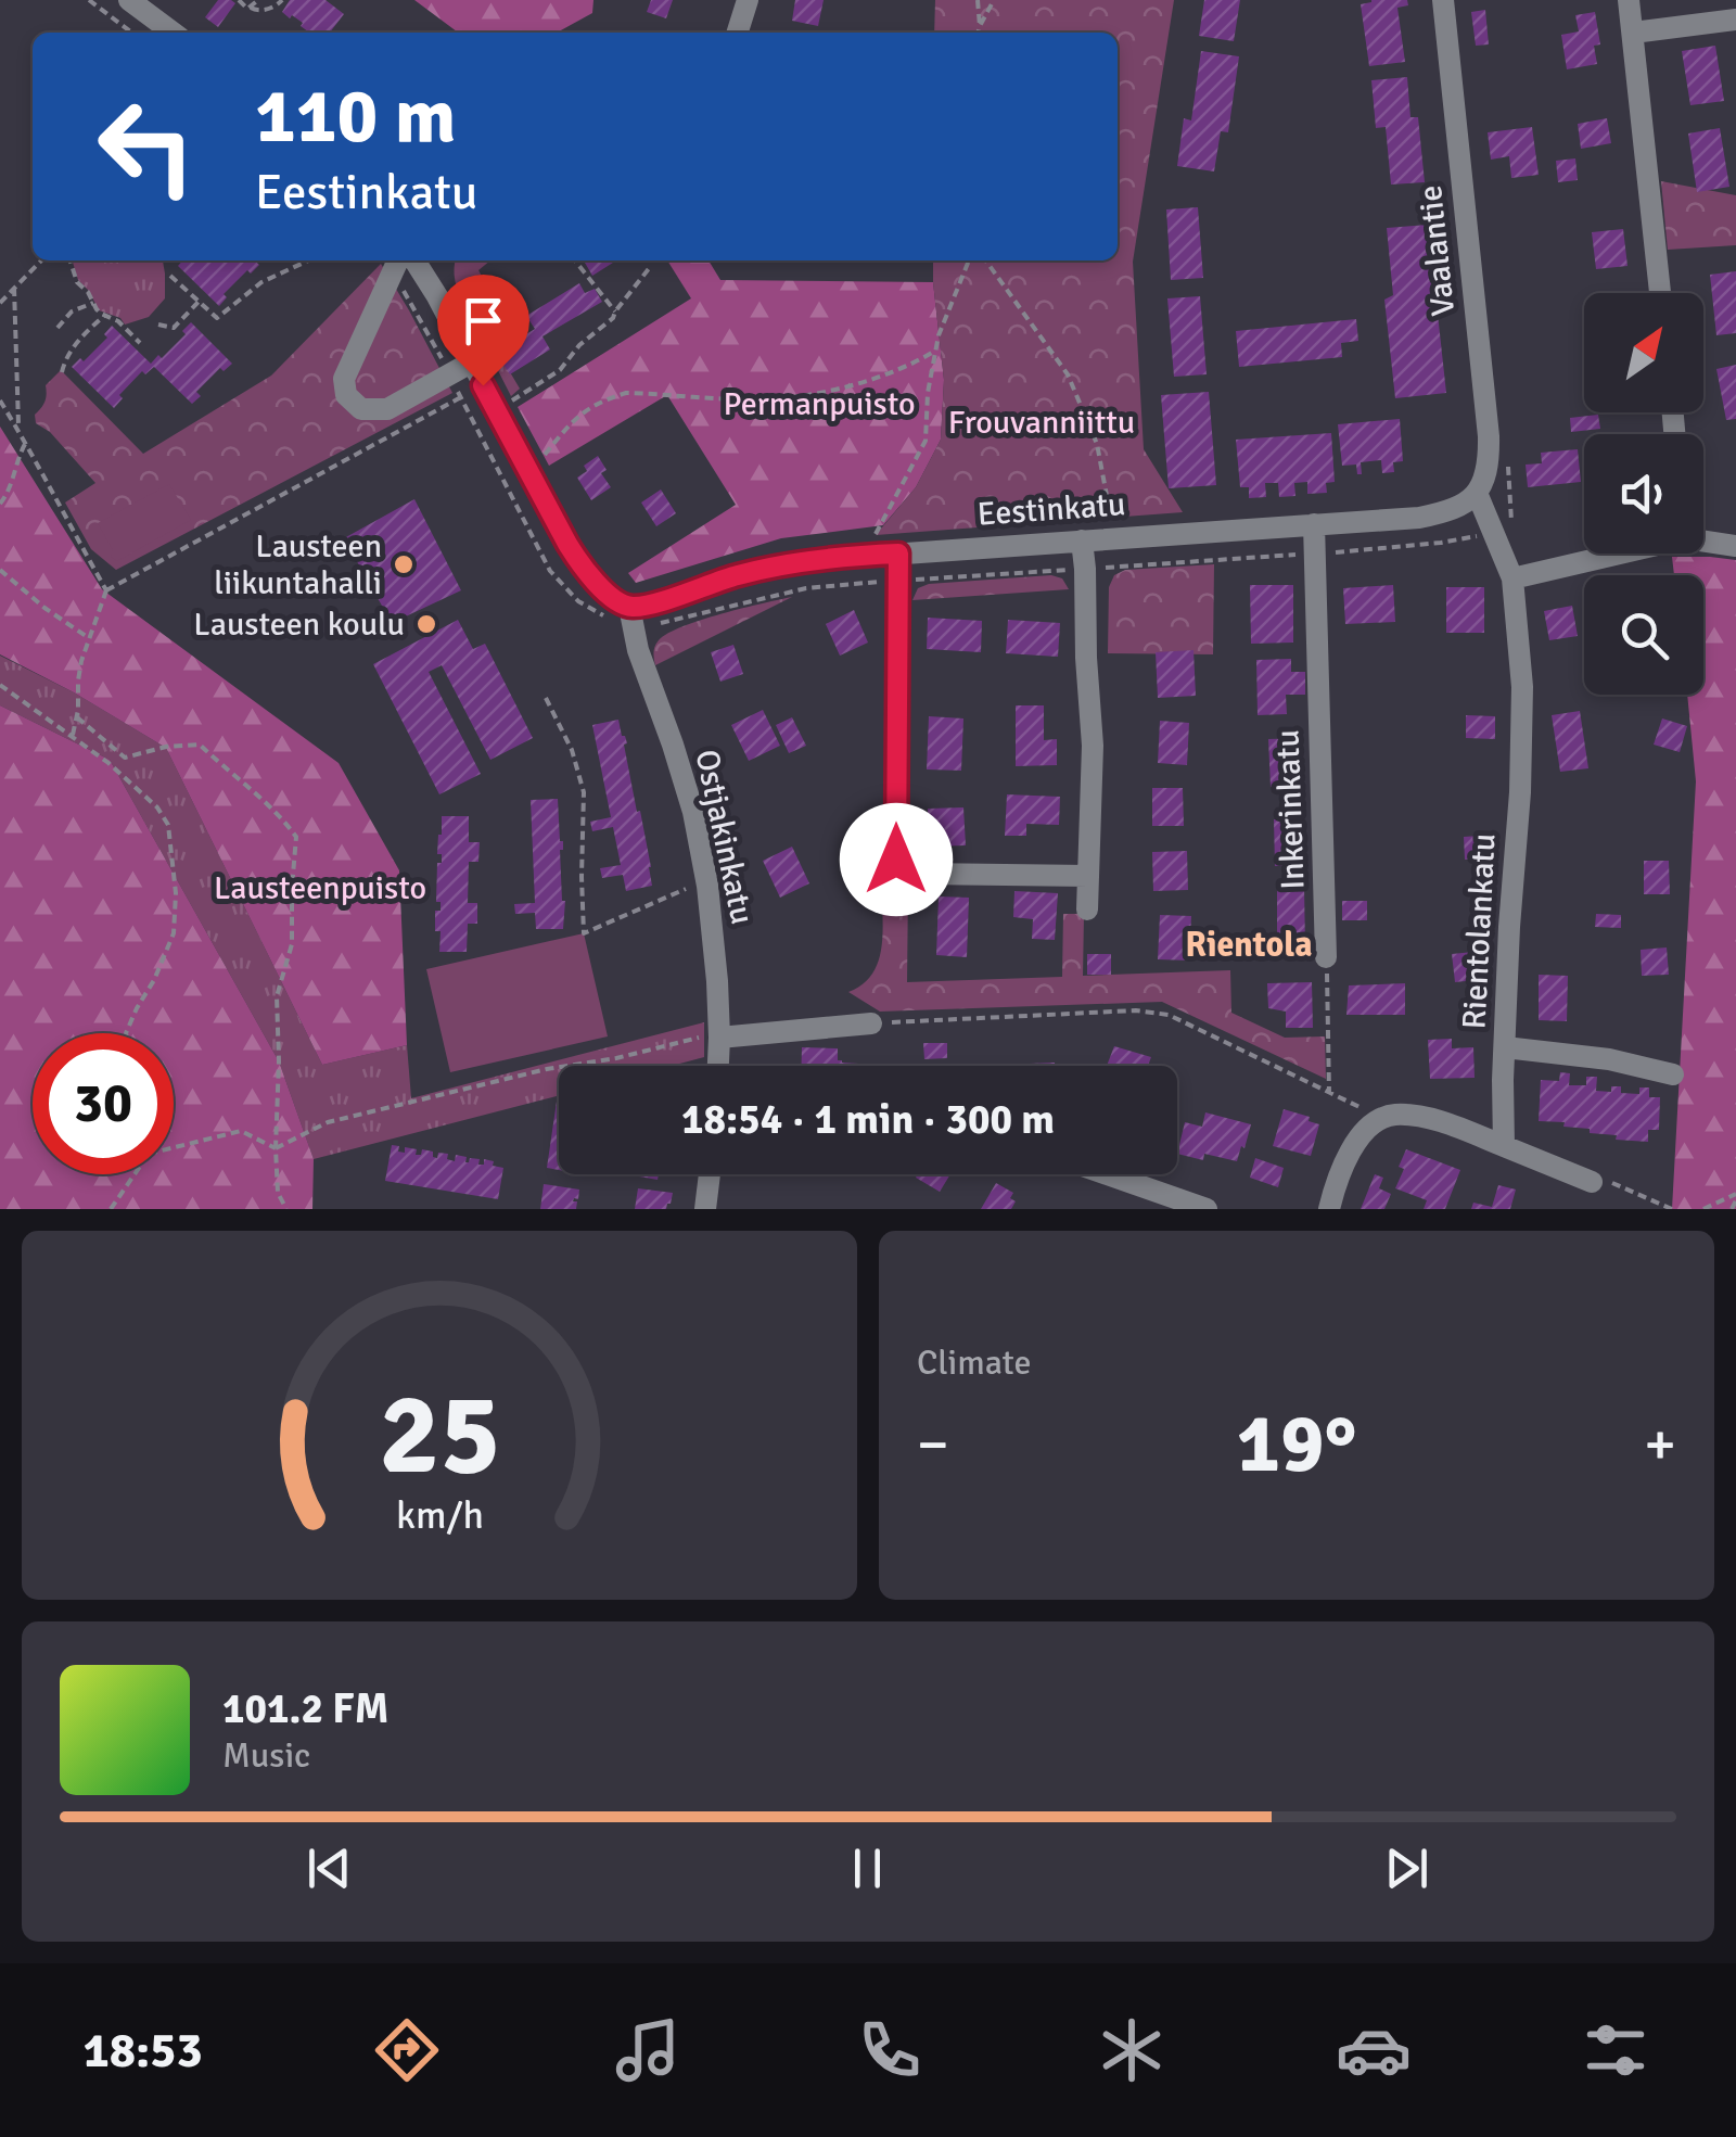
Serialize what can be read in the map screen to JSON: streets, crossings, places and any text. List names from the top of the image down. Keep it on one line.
{"streets":{"street":["Vaalantie","Eestinkatu","Inkerinkatu","Ostjakinkatu","Rientolankatu"]},"crossings":[["Vaalantie","Eestinkatu"],["Vaalantie","Rientolankatu"],["Eestinkatu","Inkerinkatu"],["Eestinkatu","Ostjakinkatu"],["Eestinkatu","Rientolankatu"]],"districts":["Rientola"],"parks":["Permanpuisto","Frouvanniittu","Lausteenpuisto"],"places":["Lausteen liikuntahalli","Lausteen koulu"],"north":"top right","page":{"turn":["110 m","Eestinkatu"],"limit":"30","trip":"18:54 · 1 min · 300 m","tile":"Climate","heat":["−","19°","+"],"song":["101.2 FM","Music"],"tabs":"18:53","gauge":["25","km/h"]}}
